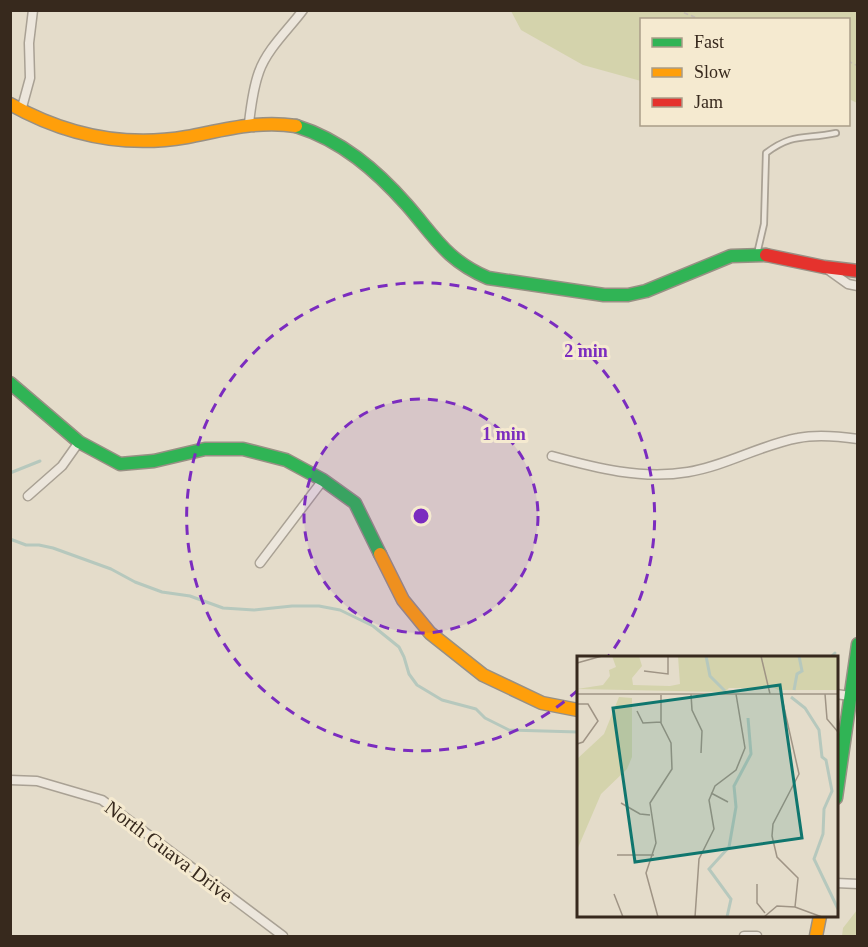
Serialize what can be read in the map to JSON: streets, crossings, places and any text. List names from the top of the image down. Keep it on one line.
{"streets":{"street":["North Guava Drive"]},"legend":["Fast","Slow","Jam"],"rings":["2 min","1 min"]}
